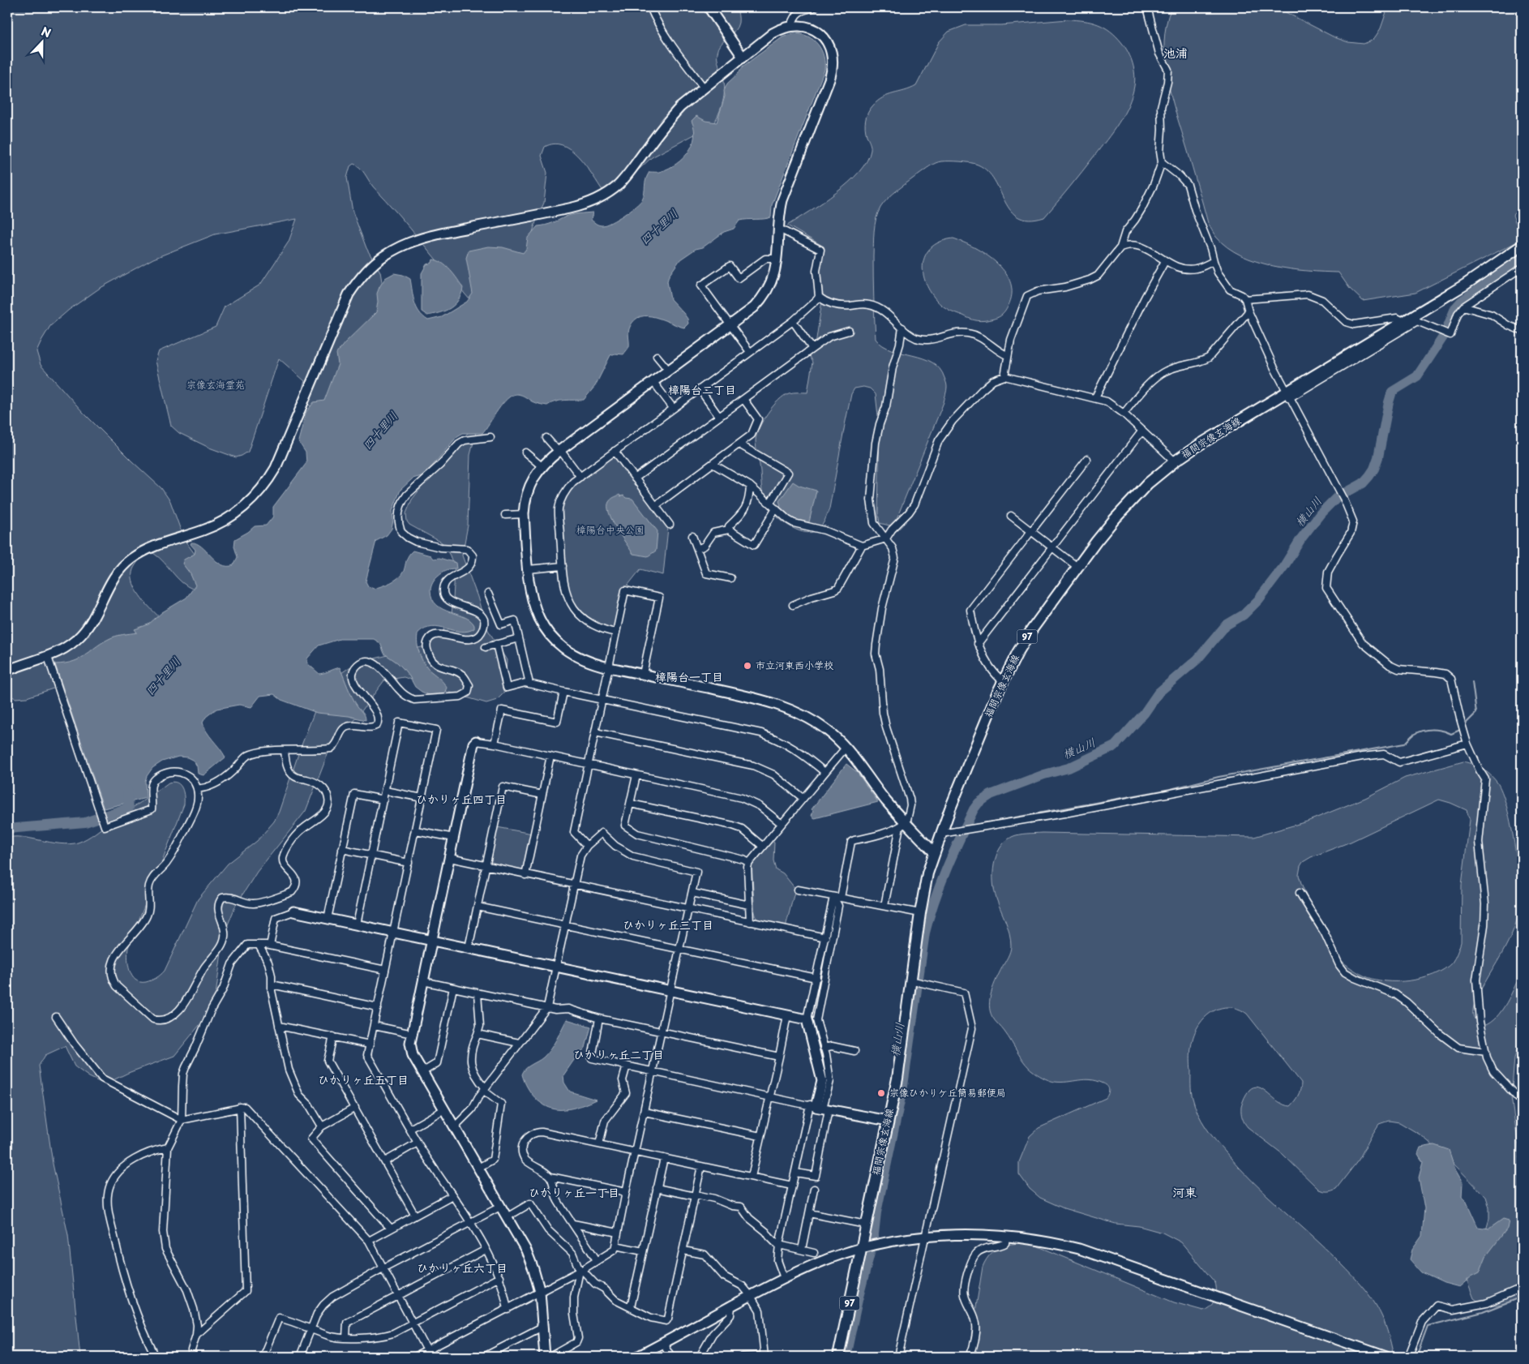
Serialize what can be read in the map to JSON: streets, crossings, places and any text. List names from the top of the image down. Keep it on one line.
{"streets":{"main road":["福間宗像玄海線","97"]},"districts":["池浦","樟陽台二丁目","樟陽台一丁目","ひかりヶ丘四丁目","ひかりヶ丘三丁目","ひかりヶ丘二丁目","ひかりヶ丘五丁目","ひかりヶ丘一丁目","河東","ひかりヶ丘六丁目"],"water":["四十里川","横山川"],"parks":["宗像玄海霊苑","樟陽台中央公園"],"places":["市立河東西小学校","宗像ひかりケ丘簡易郵便局"],"north":"top"}
